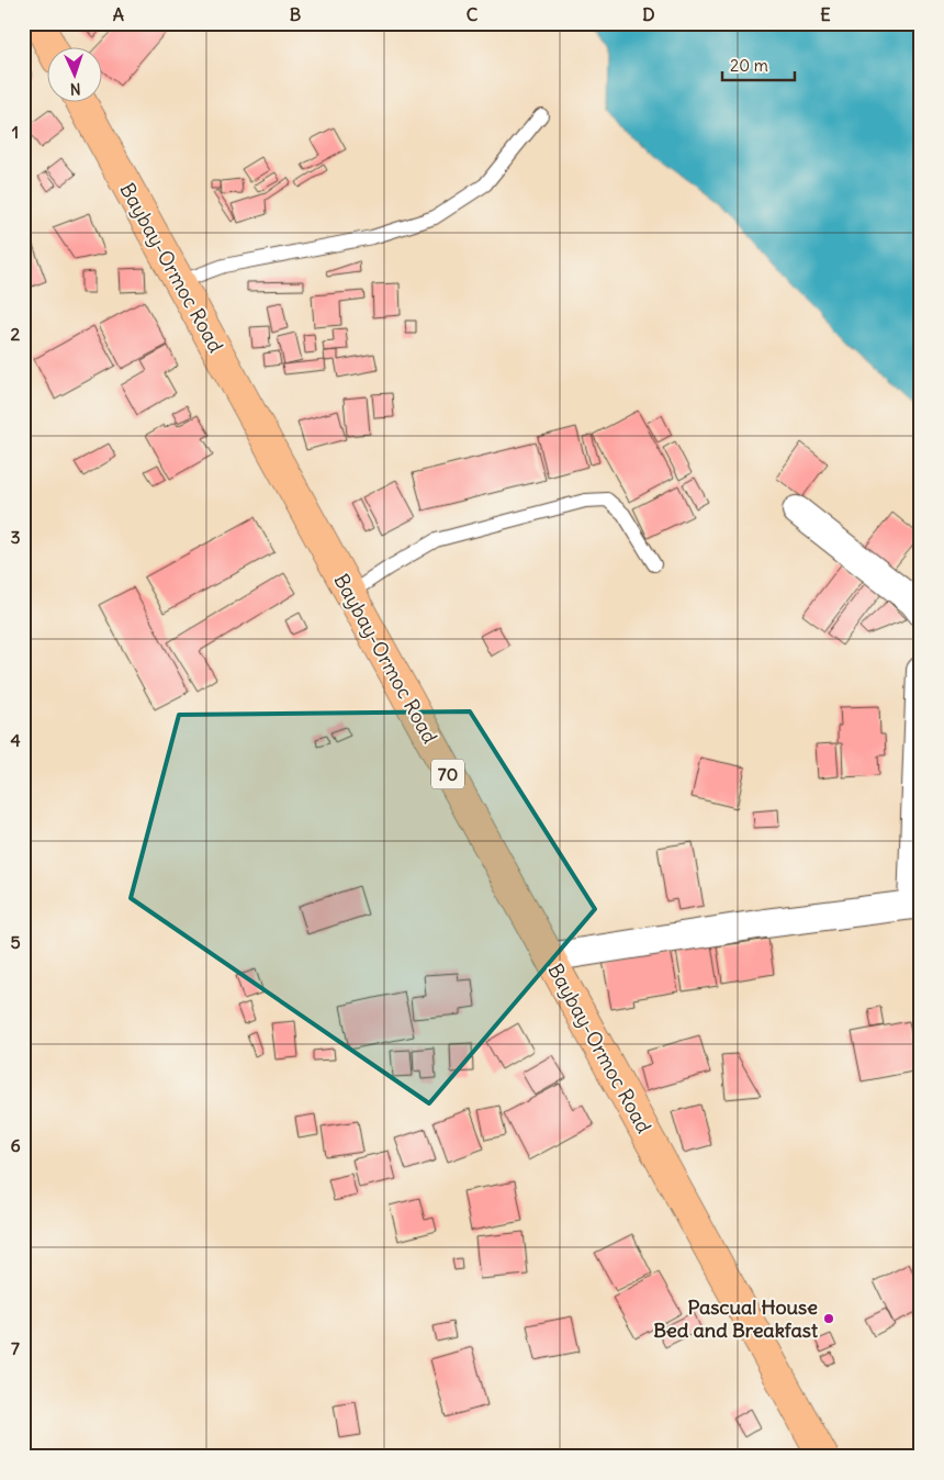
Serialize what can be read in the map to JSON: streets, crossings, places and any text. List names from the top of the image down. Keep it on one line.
{"streets":{"main road":["Baybay-Ormoc Road","70"]},"places":["Pascual House Bed and Breakfast"],"scale_bar":"20 m","north":"bottom","grid":{"columns":["A","B","C","D","E"],"rows":["1","2","3","4","5","6","7"]}}
